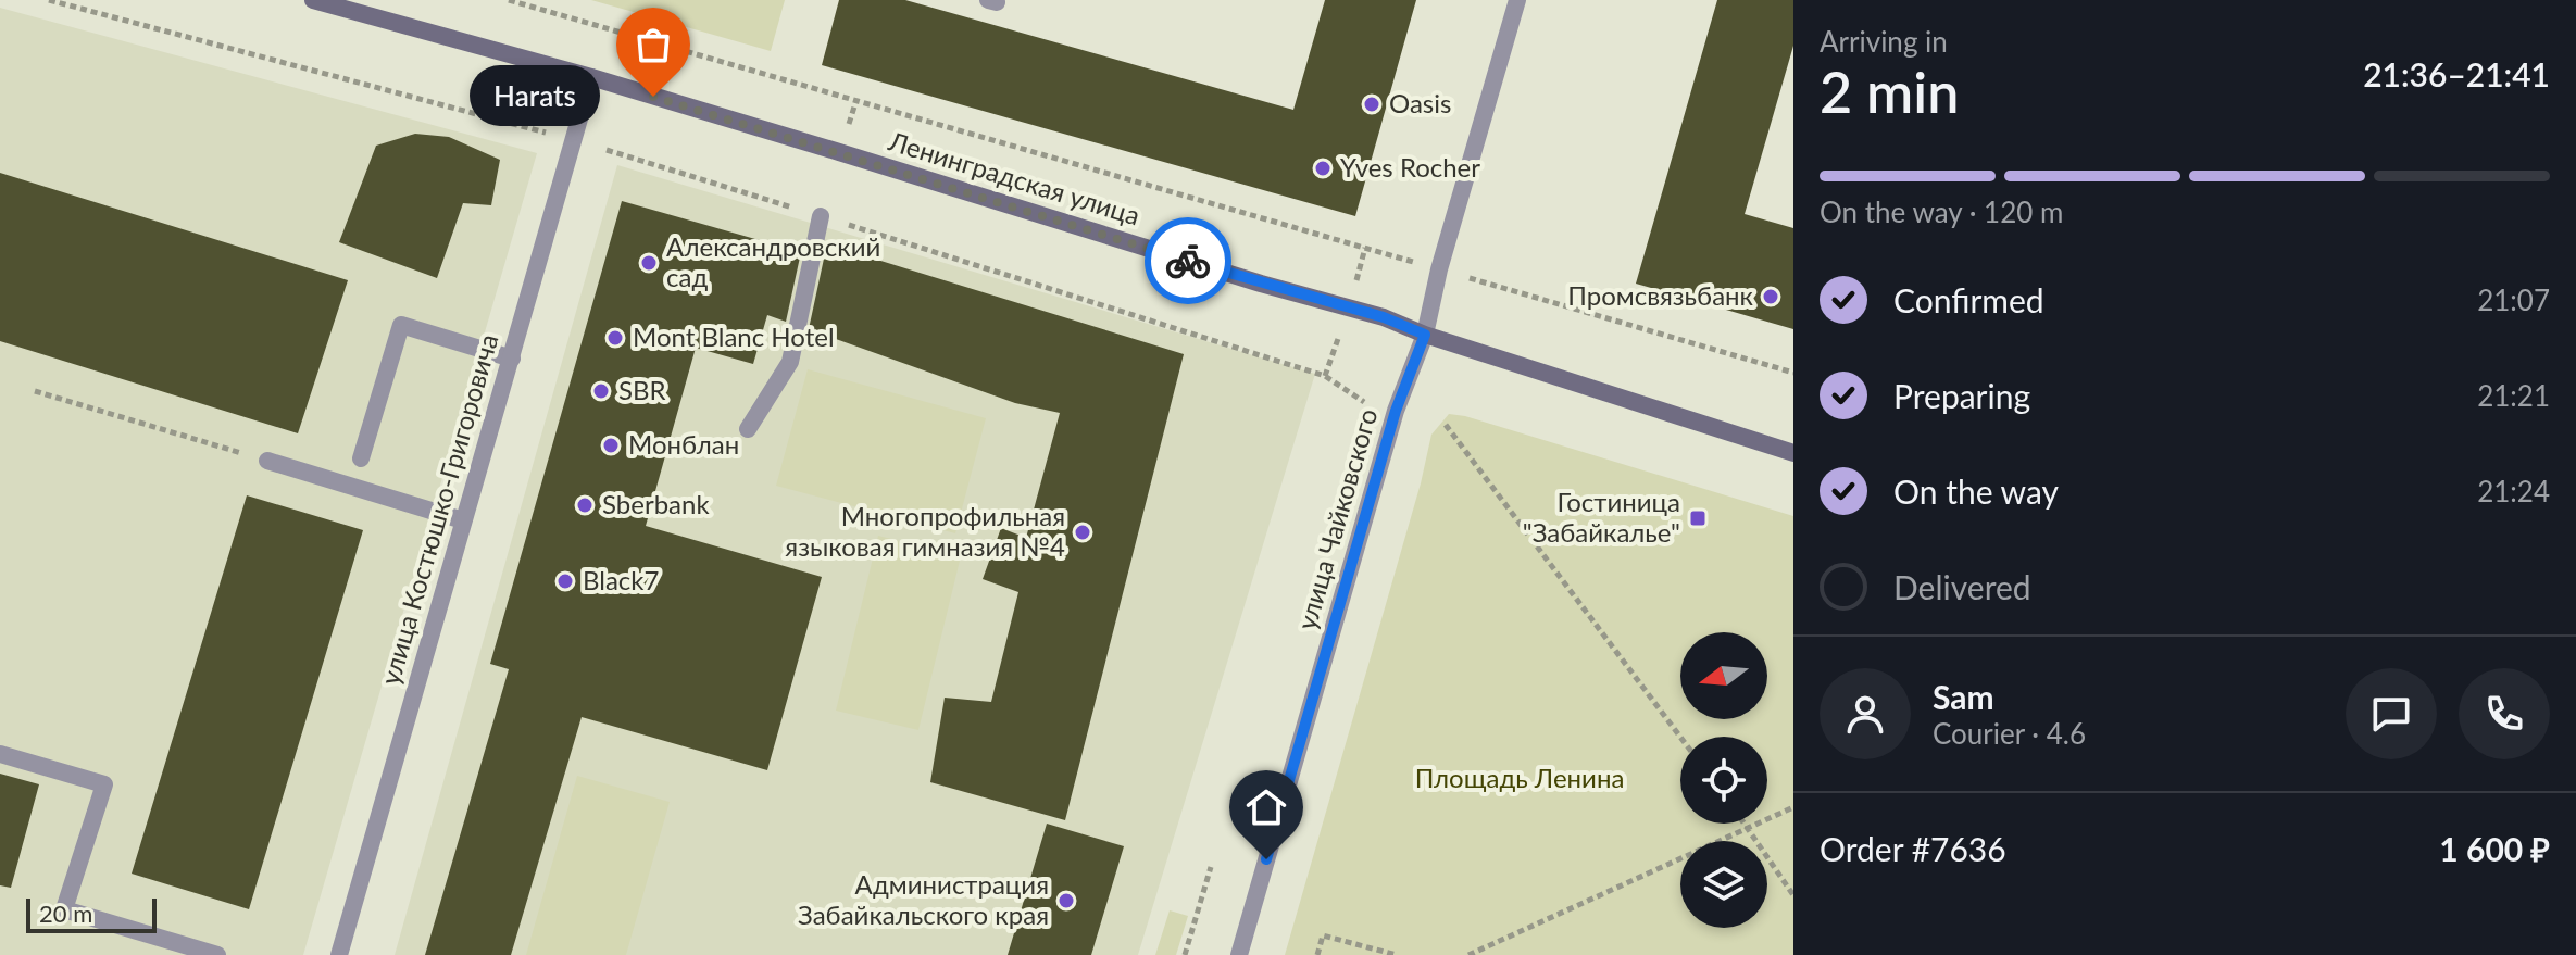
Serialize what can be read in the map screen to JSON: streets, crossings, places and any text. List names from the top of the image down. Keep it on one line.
{"streets":{"main road":["Ленинградская улица"],"street":["улица Костюшко-Григоровича","улица Чайковского"]},"crossings":[["Ленинградская улица","улица Костюшко-Григоровича"],["Ленинградская улица","улица Чайковского"]],"parks":["Площадь Ленина"],"places":{"other":["Harats","Oasis","Yves Rocher","Александровский сад","Промсвязьбанк","Mont Blanc Hotel","SBR","Монблан","Sberbank","Многопрофильная языковая гимназия №4","Black7","Администрация Забайкальского края"],"transit":["Гостиница \"Забайкалье\""]},"scale_bar":"20 m","north":"left","page":{"heading":["2 min","Arriving in","21:36–21:41"],"panel":["Sam","Courier · 4.6","Order #7636","1 600 ₽"],"bubble":"Harats","bar":"On the way · 120 m","list":[["Confirmed","21:07"],["Preparing","21:21"],["On the way","21:24"],"Delivered"],"scale":"20 m"}}
